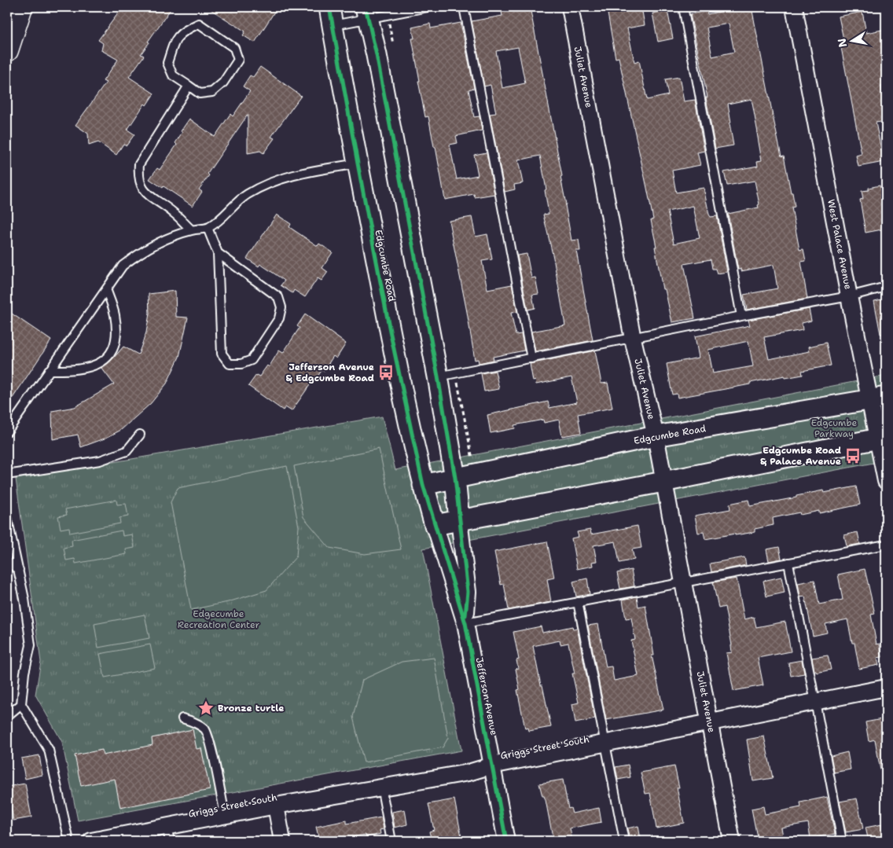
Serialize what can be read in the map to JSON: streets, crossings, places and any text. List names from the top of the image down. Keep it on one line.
{"streets":{"street":["Juliet Avenue","West Palace Avenue","Edgcumbe Road","Jefferson Avenue","Griggs Street South"]},"crossings":[["Juliet Avenue","Edgcumbe Road"],["Juliet Avenue","Griggs Street South"],["West Palace Avenue","Edgcumbe Road"],["Edgcumbe Road","Jefferson Avenue"],["Jefferson Avenue","Griggs Street South"]],"parks":["Edgcumbe Parkway","Edgecumbe Recreation Center"],"places":{"bus stop":["Jefferson Avenue & Edgcumbe Road","Edgcumbe Road & Palace Avenue"],"place":["Bronze turtle"]},"north":"left"}
